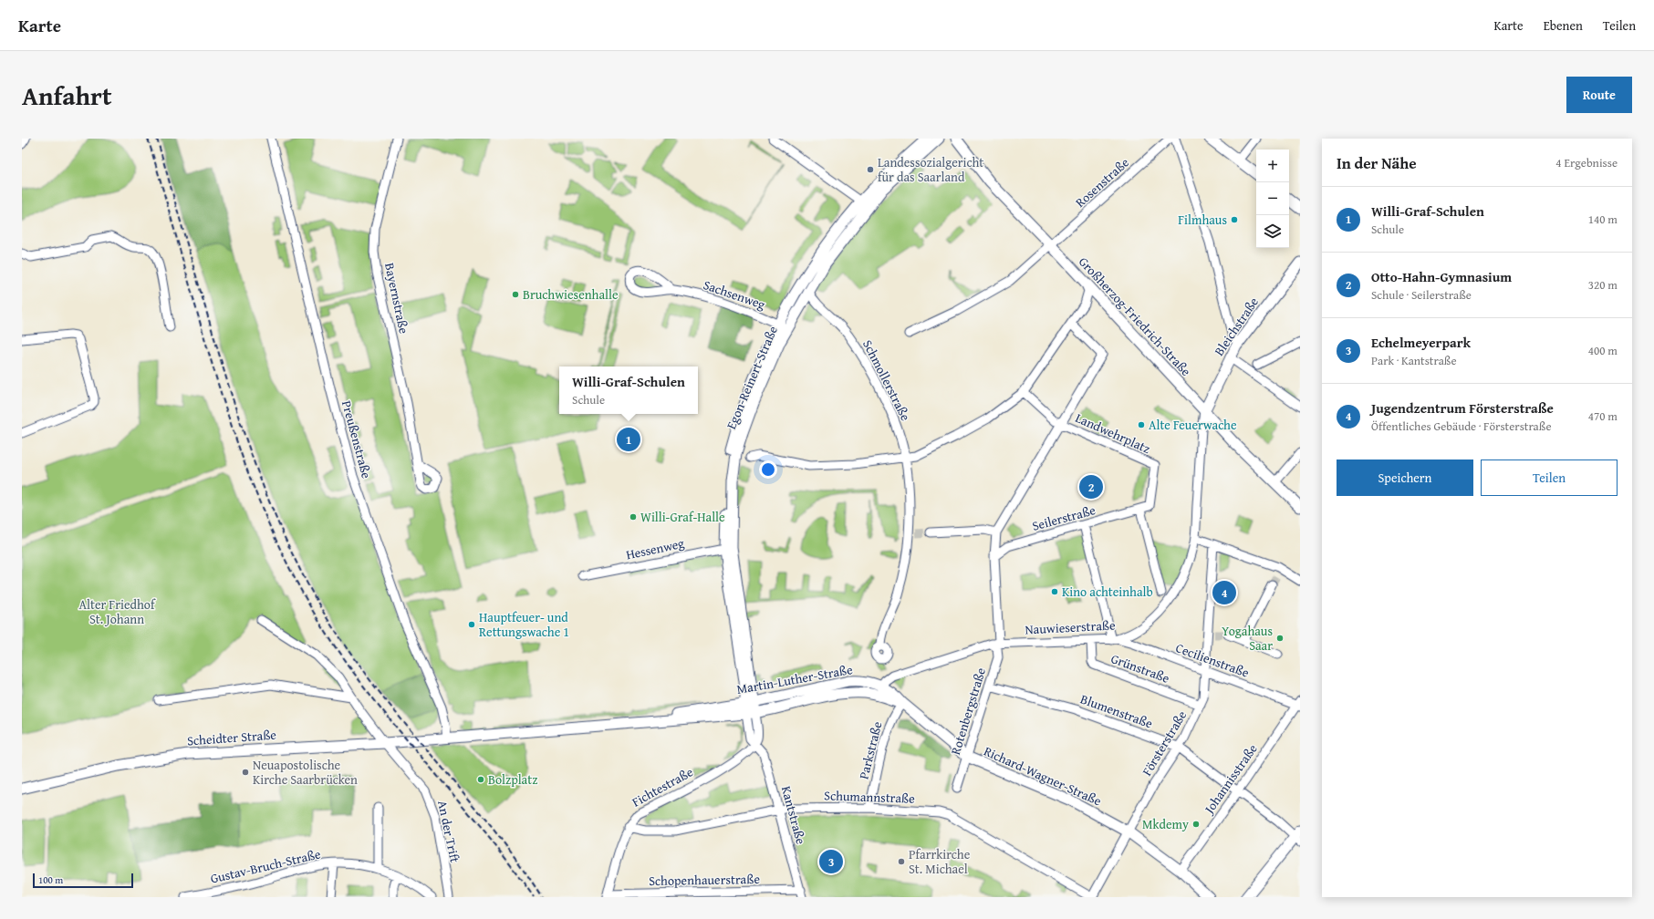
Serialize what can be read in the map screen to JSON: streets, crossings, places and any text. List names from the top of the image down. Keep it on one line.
{"streets":{"main road":["Großherzog-Friedrich-Straße","Bleichstraße","Egon-Reinert-Straße","Martin-Luther-Straße","Scheidter Straße","Richard-Wagner-Straße"],"street":["Rosenstraße","Sachsenweg","Bayernstraße","Schmollerstraße","Landwehrplatz","Preußenstraße","Seilerstraße","Hessenweg","Nauwieserstraße","Cecilienstraße","Grünstraße","Rotenbergstraße","Blumenstraße","Försterstraße","Parkstraße","Johannisstraße","Fichtestraße","Schumannstraße","Kantstraße","An der Trift","Gustav-Bruch-Straße","Schopenhauerstraße"]},"crossings":[["Rosenstraße","Großherzog-Friedrich-Straße"],["Sachsenweg","Egon-Reinert-Straße"],["Großherzog-Friedrich-Straße","Bleichstraße"],["Großherzog-Friedrich-Straße","Nauwieserstraße"],["Bleichstraße","Nauwieserstraße"],["Egon-Reinert-Straße","Schmollerstraße"],["Egon-Reinert-Straße","Hessenweg"],["Egon-Reinert-Straße","Martin-Luther-Straße"],["Landwehrplatz","Seilerstraße"],["Landwehrplatz","Rotenbergstraße"],["Preußenstraße","Martin-Luther-Straße"],["Preußenstraße","Scheidter Straße"],["Nauwieserstraße","Cecilienstraße"],["Nauwieserstraße","Grünstraße"],["Nauwieserstraße","Martin-Luther-Straße"],["Nauwieserstraße","Rotenbergstraße"],["Cecilienstraße","Försterstraße"],["Cecilienstraße","Johannisstraße"],["Grünstraße","Försterstraße"],["Martin-Luther-Straße","Scheidter Straße"],["Martin-Luther-Straße","Parkstraße"],["Martin-Luther-Straße","Richard-Wagner-Straße"],["Rotenbergstraße","Blumenstraße"],["Rotenbergstraße","Richard-Wagner-Straße"],["Blumenstraße","Försterstraße"],["Blumenstraße","Johannisstraße"],["Scheidter Straße","An der Trift"],["Försterstraße","Richard-Wagner-Straße"],["Försterstraße","Schumannstraße"],["Parkstraße","Richard-Wagner-Straße"],["Parkstraße","Schumannstraße"],["Richard-Wagner-Straße","Johannisstraße"],["Fichtestraße","Schumannstraße"],["Fichtestraße","Kantstraße"],["Fichtestraße","Schopenhauerstraße"],["Schumannstraße","Kantstraße"],["Kantstraße","Schopenhauerstraße"]],"parks":["Alter Friedhof St. Johann"],"places":["Landessozialgericht für das Saarland","Filmhaus","Bruchwiesenhalle","Alte Feuerwache","Willi-Graf-Halle","Kino achteinhalb","Hauptfeuer- und Rettungswache 1","Yogahaus Saar","Neuapostolische Kirche Saarbrücken","Bolzplatz","Mkdemy","Pfarrkirche St. Michael"],"scale_bar":"100 m","page":{"header":"Karte","nav":["Karte","Ebenen","Teilen"],"title":"Anfahrt","buttons":["Route",["Speichern","Teilen"]],"heading":["In der Nähe","4 Ergebnisse"],"map_buttons":["+","−"],"list":[{"mark":"1","name":"Willi-Graf-Schulen","note":"Schule","value":"140 m"},{"mark":"2","name":"Otto-Hahn-Gymnasium","note":"Schule · Seilerstraße","value":"320 m"},{"mark":"3","name":"Echelmeyerpark","note":"Park · Kantstraße","value":"400 m"},{"mark":"4","name":"Jugendzentrum Försterstraße","note":"Öffentliches Gebäude · Försterstraße","value":"470 m"}],"popup":["Willi-Graf-Schulen","Schule"],"pins":["1","2","4","3"],"scale":"100 m"}}
